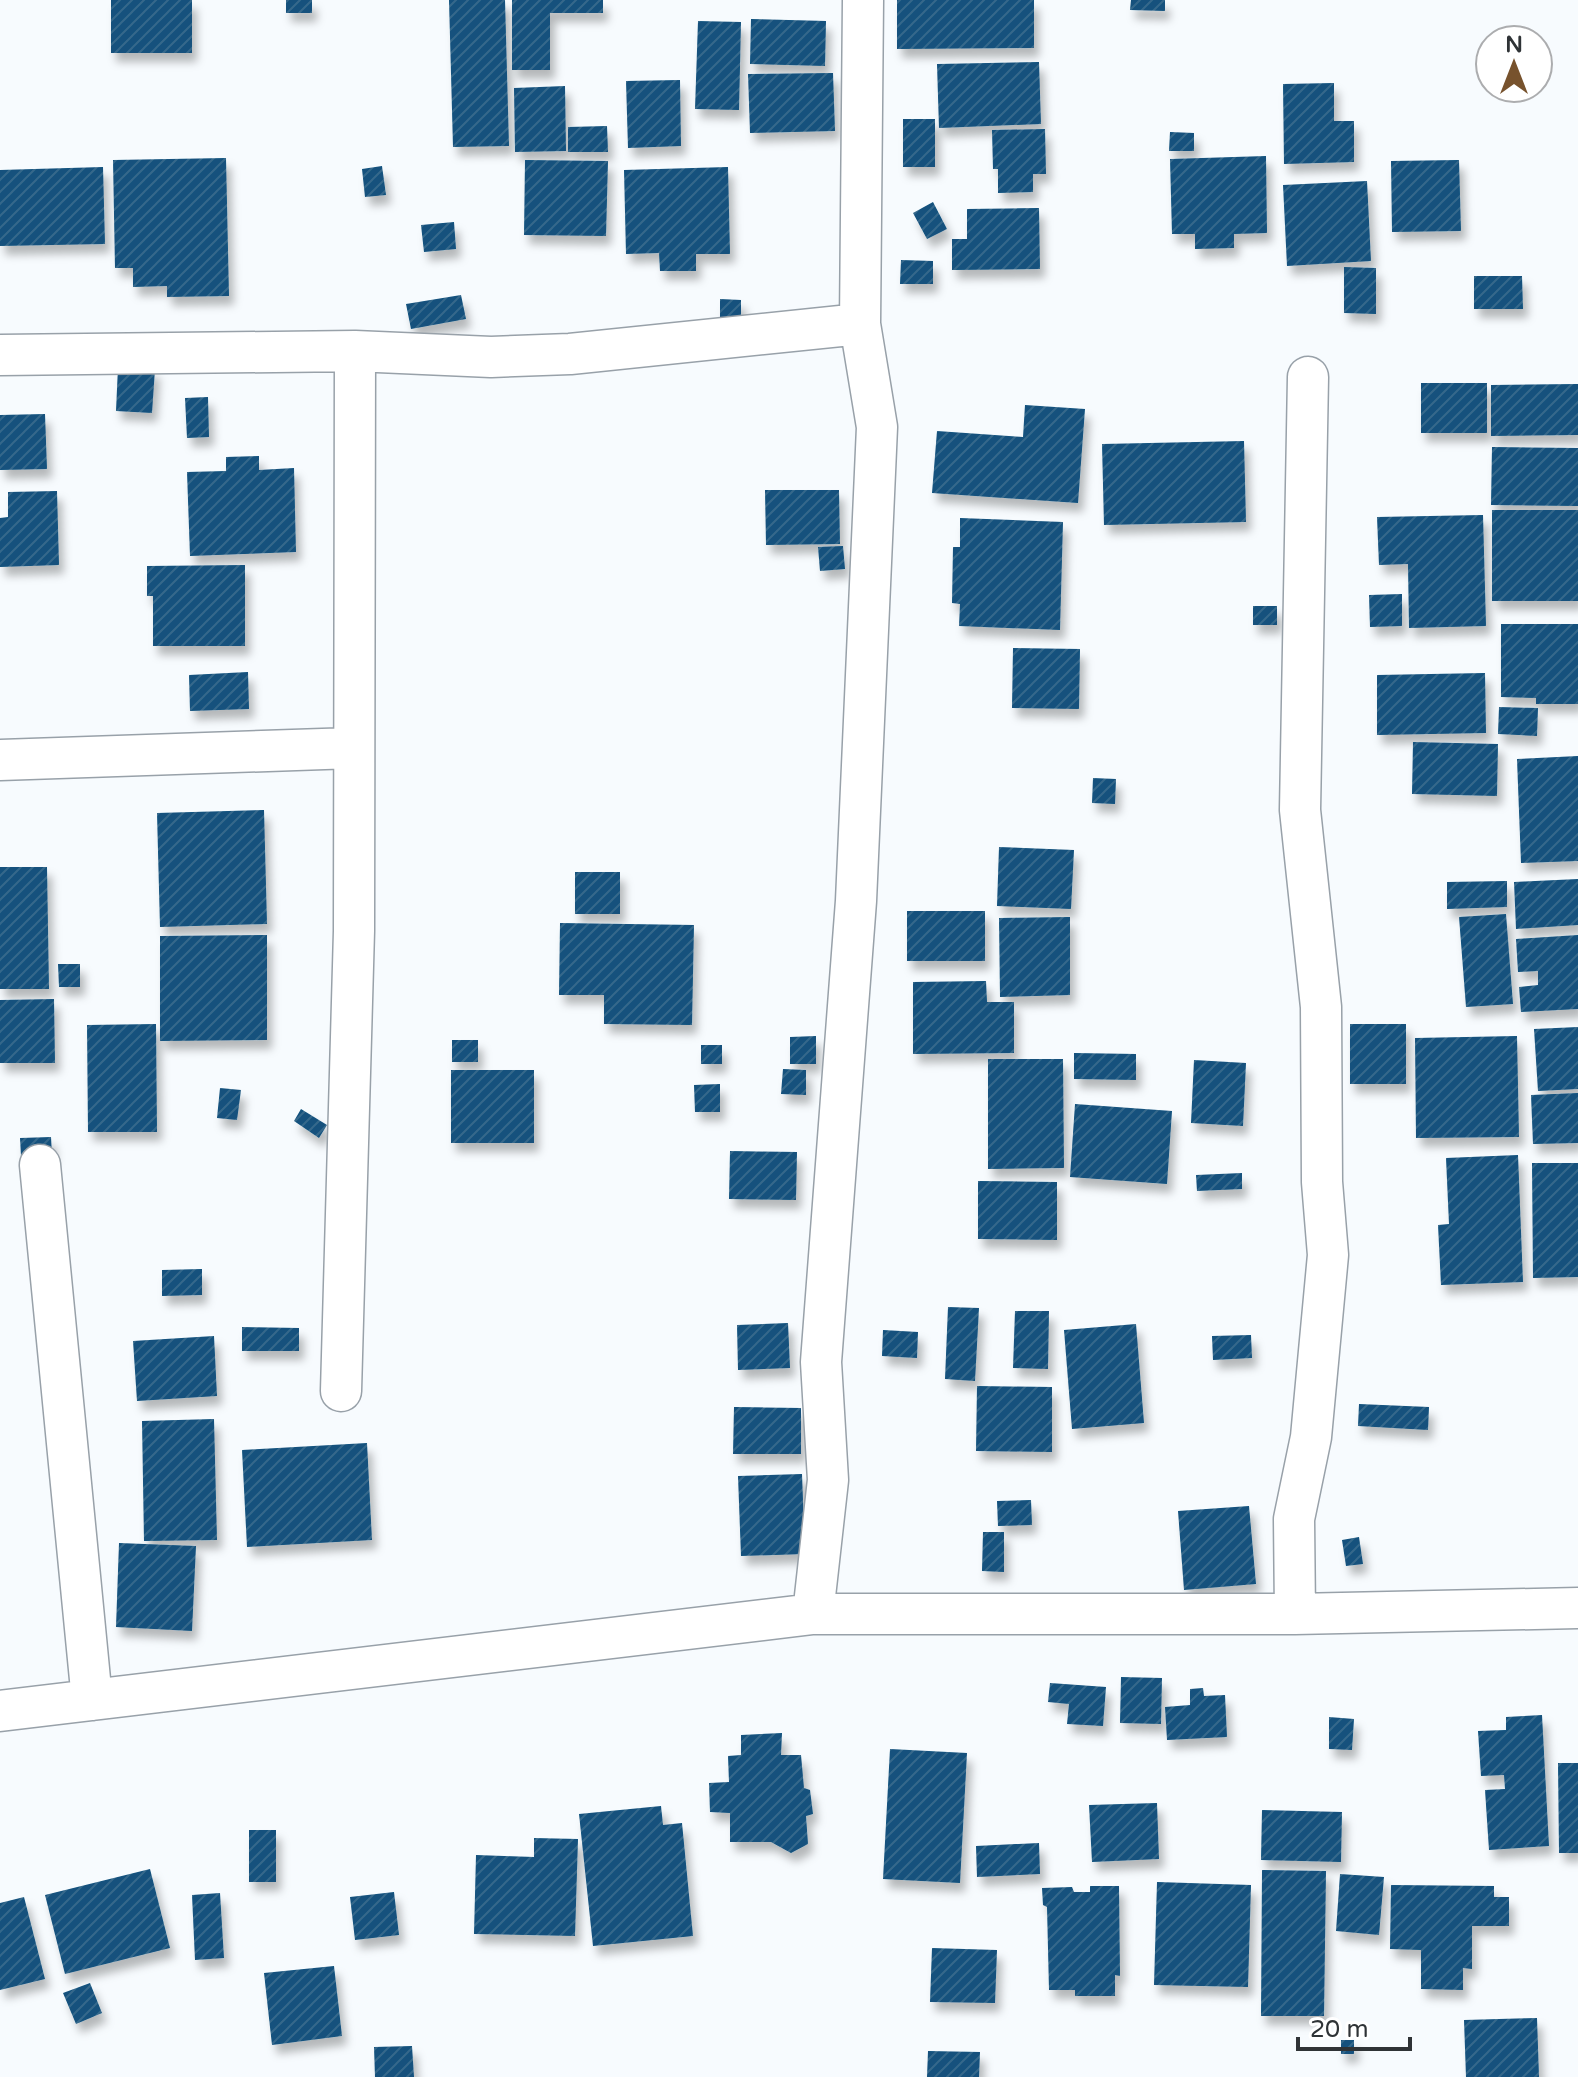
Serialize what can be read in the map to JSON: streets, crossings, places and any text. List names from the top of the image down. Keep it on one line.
{"scale_bar":"20 m","north":"top"}
